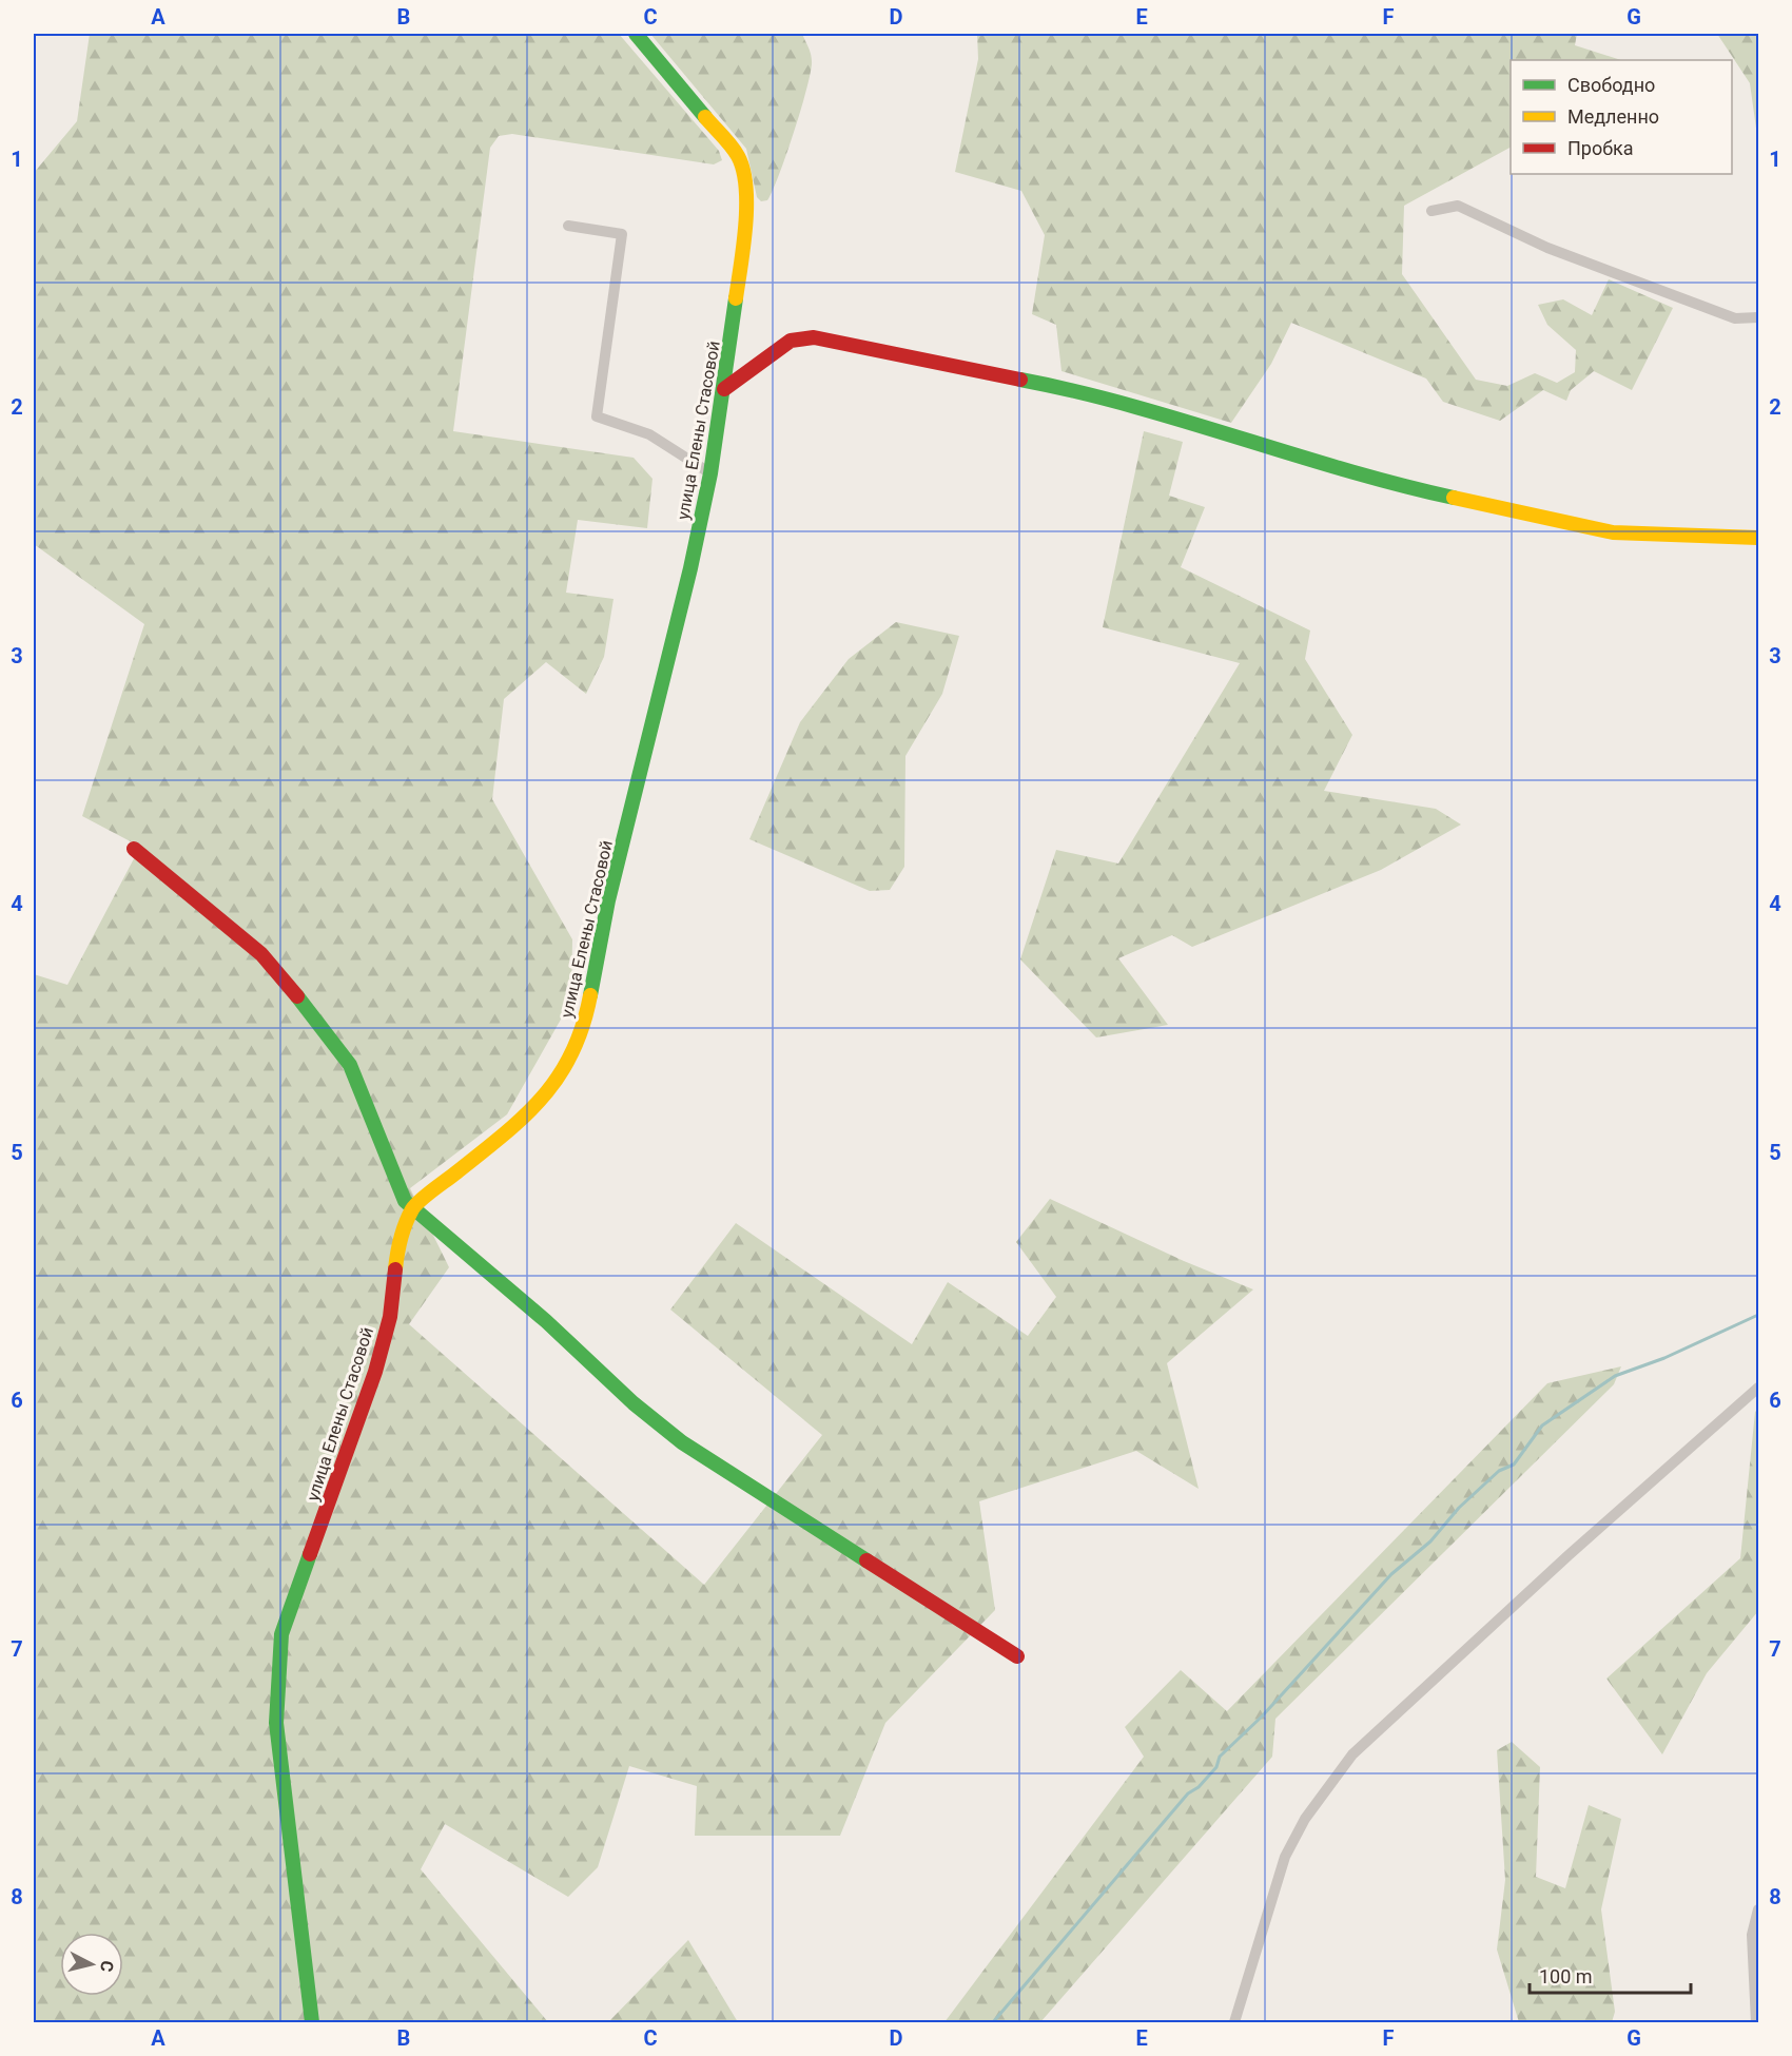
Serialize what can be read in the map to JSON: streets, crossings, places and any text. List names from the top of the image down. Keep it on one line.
{"streets":{"street":["улица Елены Стасовой"]},"legend":["Свободно","Медленно","Пробка"],"scale_bar":"100 m","north":"right","grid":{"columns":["A","B","C","D","E","F","G"],"rows":["1","2","3","4","5","6","7","8"]}}
